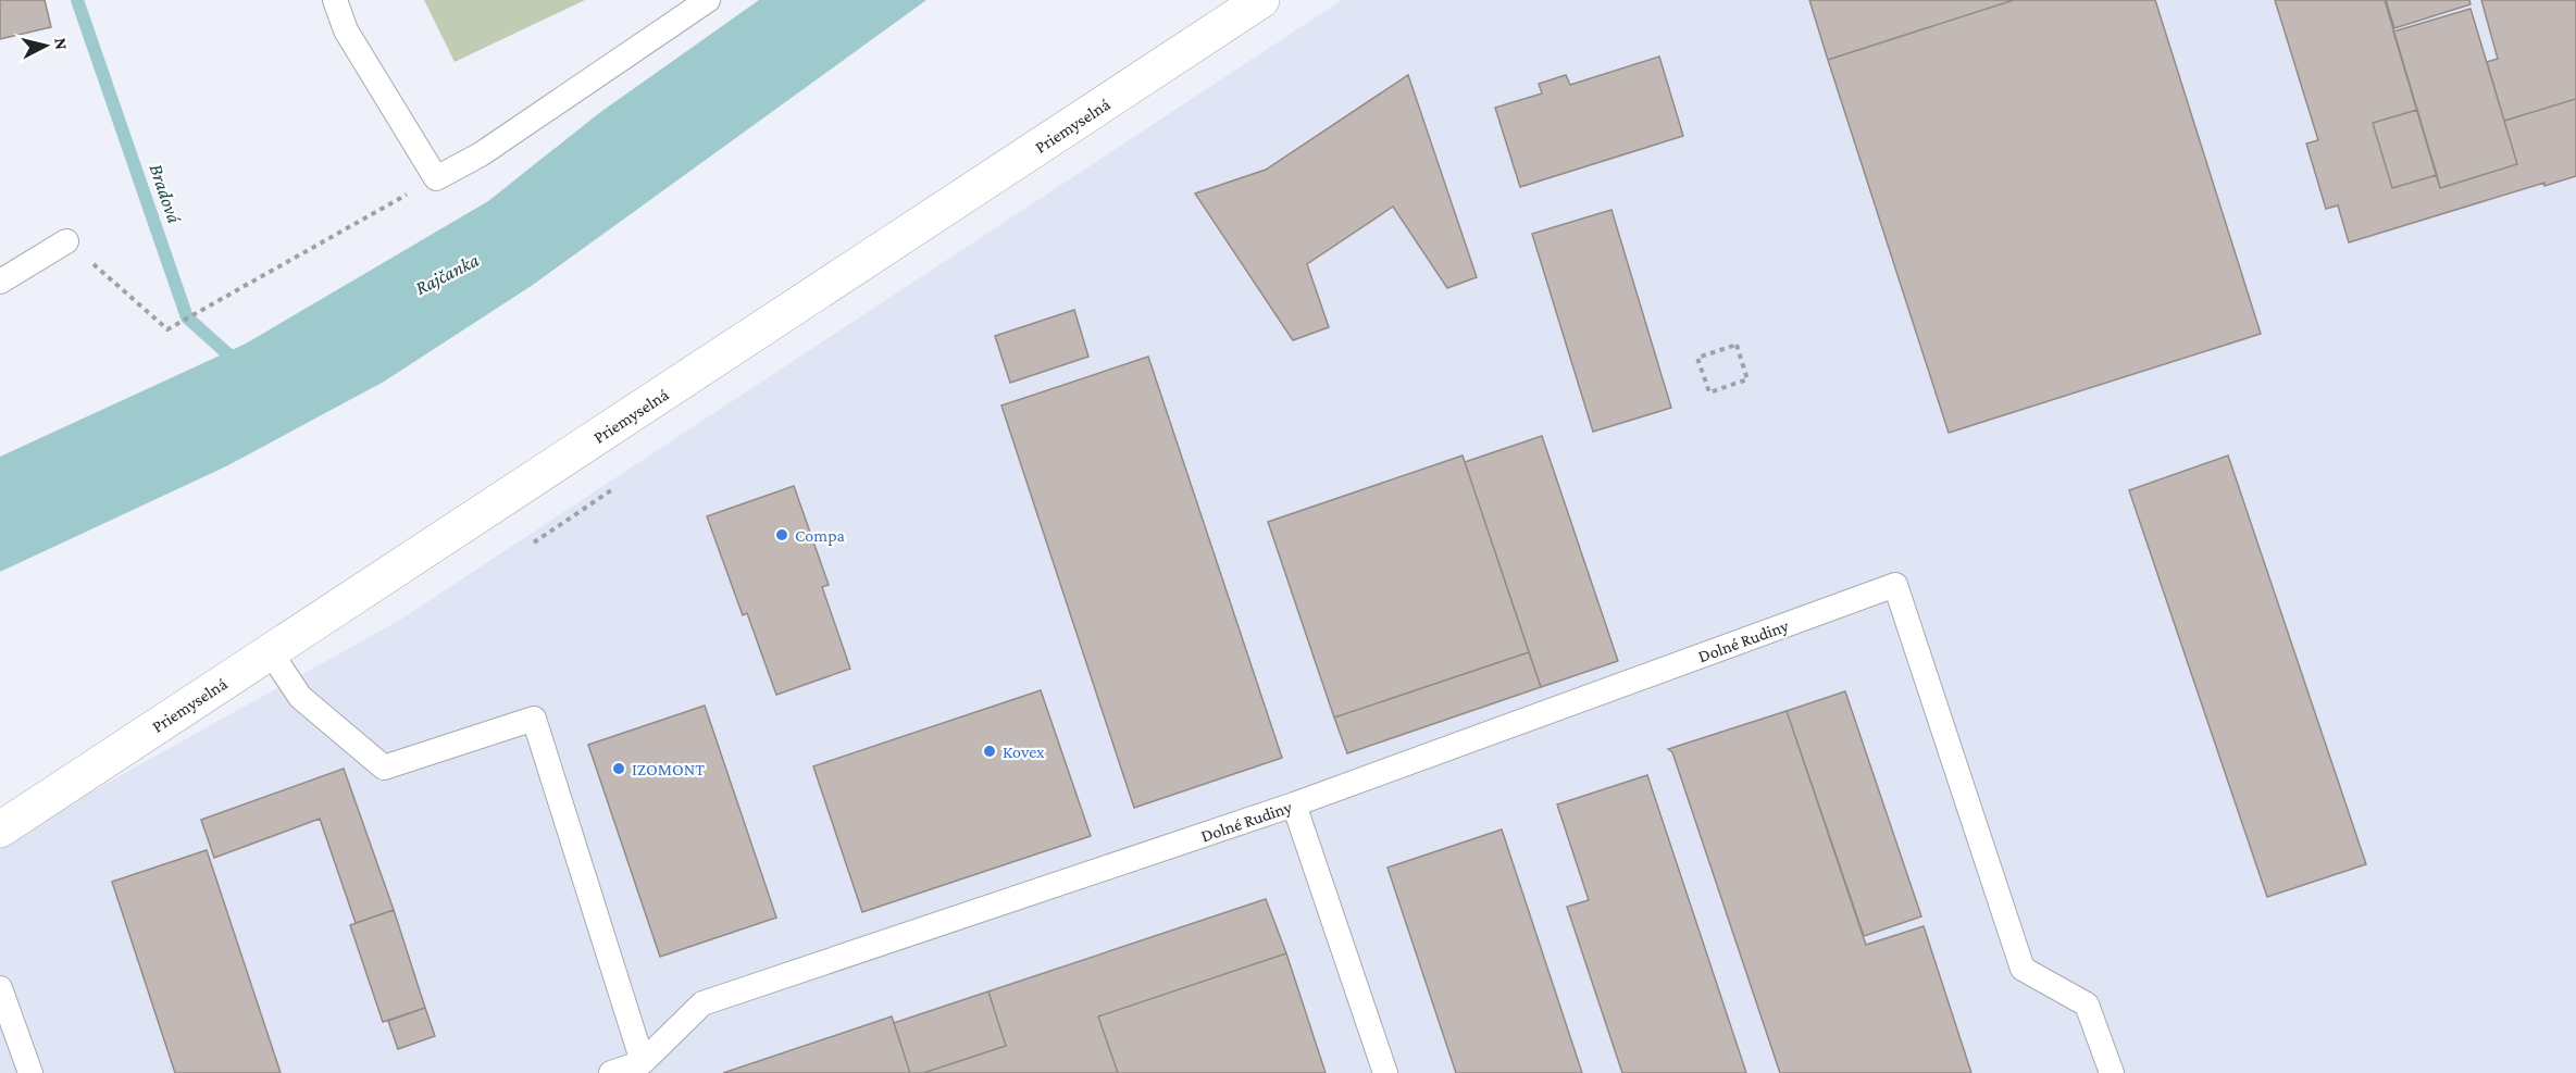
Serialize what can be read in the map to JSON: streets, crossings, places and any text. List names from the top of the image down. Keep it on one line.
{"streets":{"street":["Priemyselná"],"lane":["Dolné Rudiny"]},"water":["Bradová","Rajčanka"],"places":["Compa","Kovex","IZOMONT"],"north":"right"}
